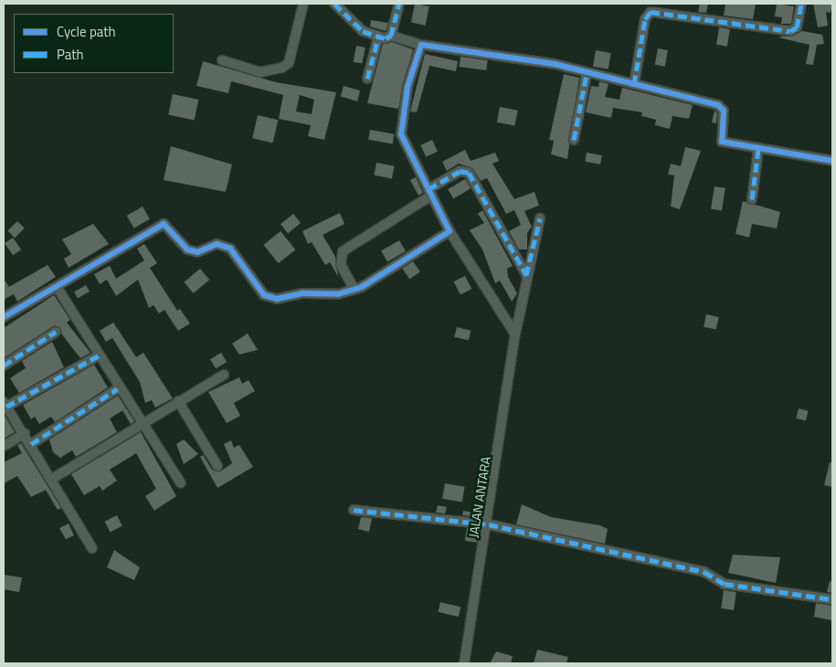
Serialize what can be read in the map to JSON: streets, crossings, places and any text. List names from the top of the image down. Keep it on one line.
{"streets":{"street":["JALAN ANTARA"]},"legend":["Cycle path","Path"]}
